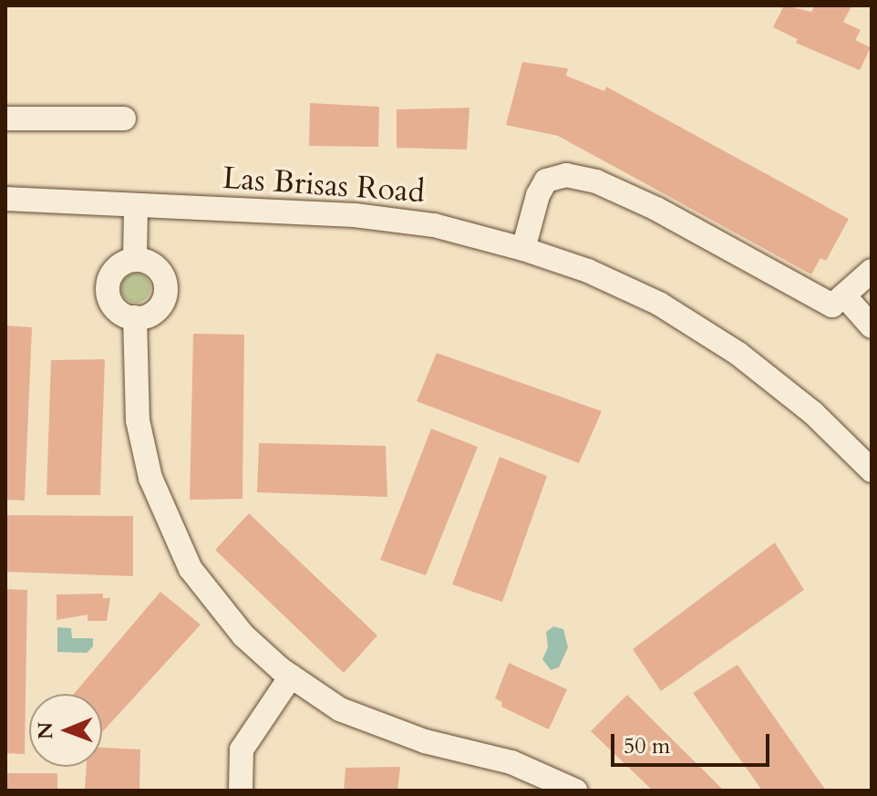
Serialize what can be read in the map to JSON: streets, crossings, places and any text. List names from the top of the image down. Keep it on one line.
{"streets":{"street":["Las Brisas Road"]},"scale_bar":"50 m","north":"left"}
